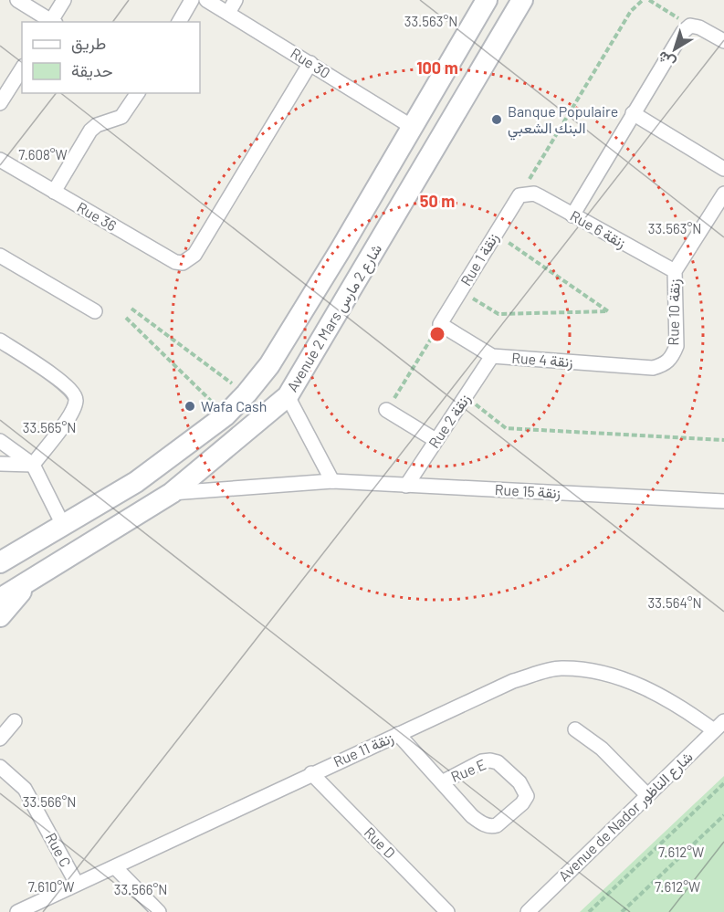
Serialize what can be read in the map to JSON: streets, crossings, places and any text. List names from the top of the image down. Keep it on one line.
{"streets":{"main road":["Avenue 2 Mars شارع 2 مارس"],"street":["Rue 30","Rue 36","Rue 6 زنقة","Rue 1 زنقة","Rue 10 زنقة","Rue 4 زنقة","Rue 2 زنقة","Rue 15 زنقة","Rue 11 زنقة","Rue E","Avenue de Nador شارع الناظور","Rue D","Rue C"]},"crossings":[["Rue 30","Rue 36"],["Rue 30","Avenue 2 Mars شارع 2 مارس"],["Rue 6 زنقة","Rue 1 زنقة"],["Rue 6 زنقة","Rue 10 زنقة"],["Rue 1 زنقة","Rue 4 زنقة"],["Rue 10 زنقة","Rue 4 زنقة"],["Avenue 2 Mars شارع 2 مارس","Rue 15 زنقة"],["Rue 4 زنقة","Rue 2 زنقة"],["Rue 2 زنقة","Rue 15 زنقة"],["Rue 11 زنقة","Rue E"],["Rue 11 زنقة","Avenue de Nador شارع الناظور"],["Rue 11 زنقة","Rue D"],["Rue 11 زنقة","Rue C"]],"places":["Banque Populaire البنك الشعبي","Wafa Cash"],"legend":["طريق","حديقة"],"north":"bottom left","coordinates":["33.563°N","7.608°W","33.565°N","33.564°N","33.566°N","7.612°W","7.610°W"],"rings":["100 m","50 m"]}
